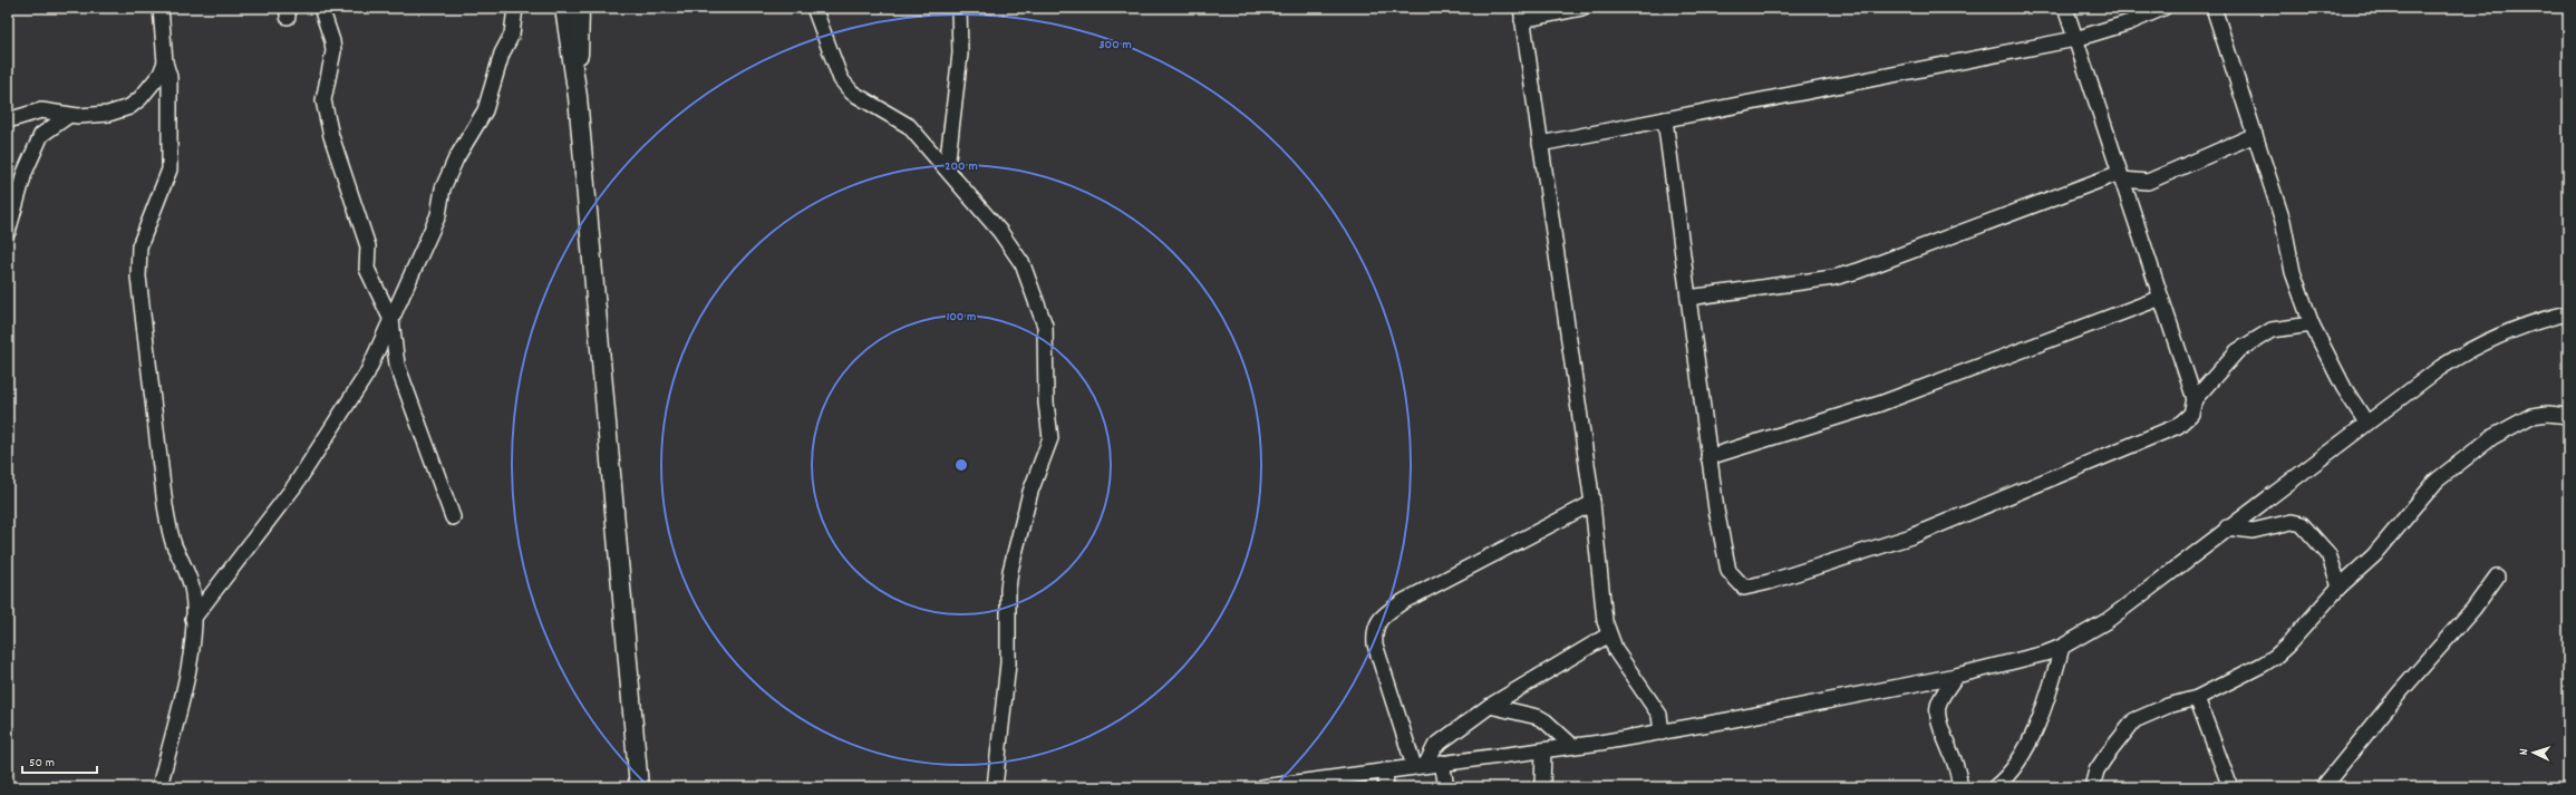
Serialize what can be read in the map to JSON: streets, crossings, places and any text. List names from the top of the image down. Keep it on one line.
{"scale_bar":"50 m","north":"left","rings":["300 m","200 m","100 m"]}
